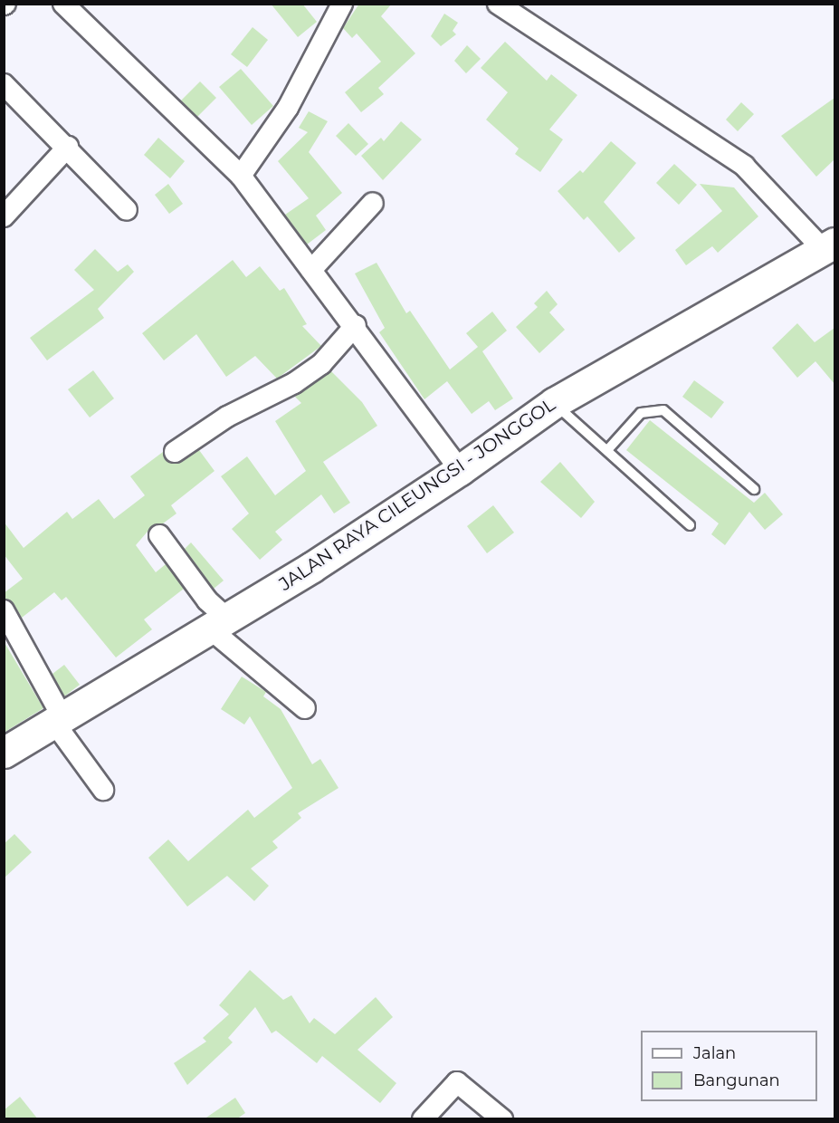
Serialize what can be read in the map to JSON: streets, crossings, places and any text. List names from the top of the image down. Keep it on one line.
{"streets":{"main road":["JALAN RAYA CILEUNGSI - JONGGOL"]},"legend":["Jalan","Bangunan"]}
